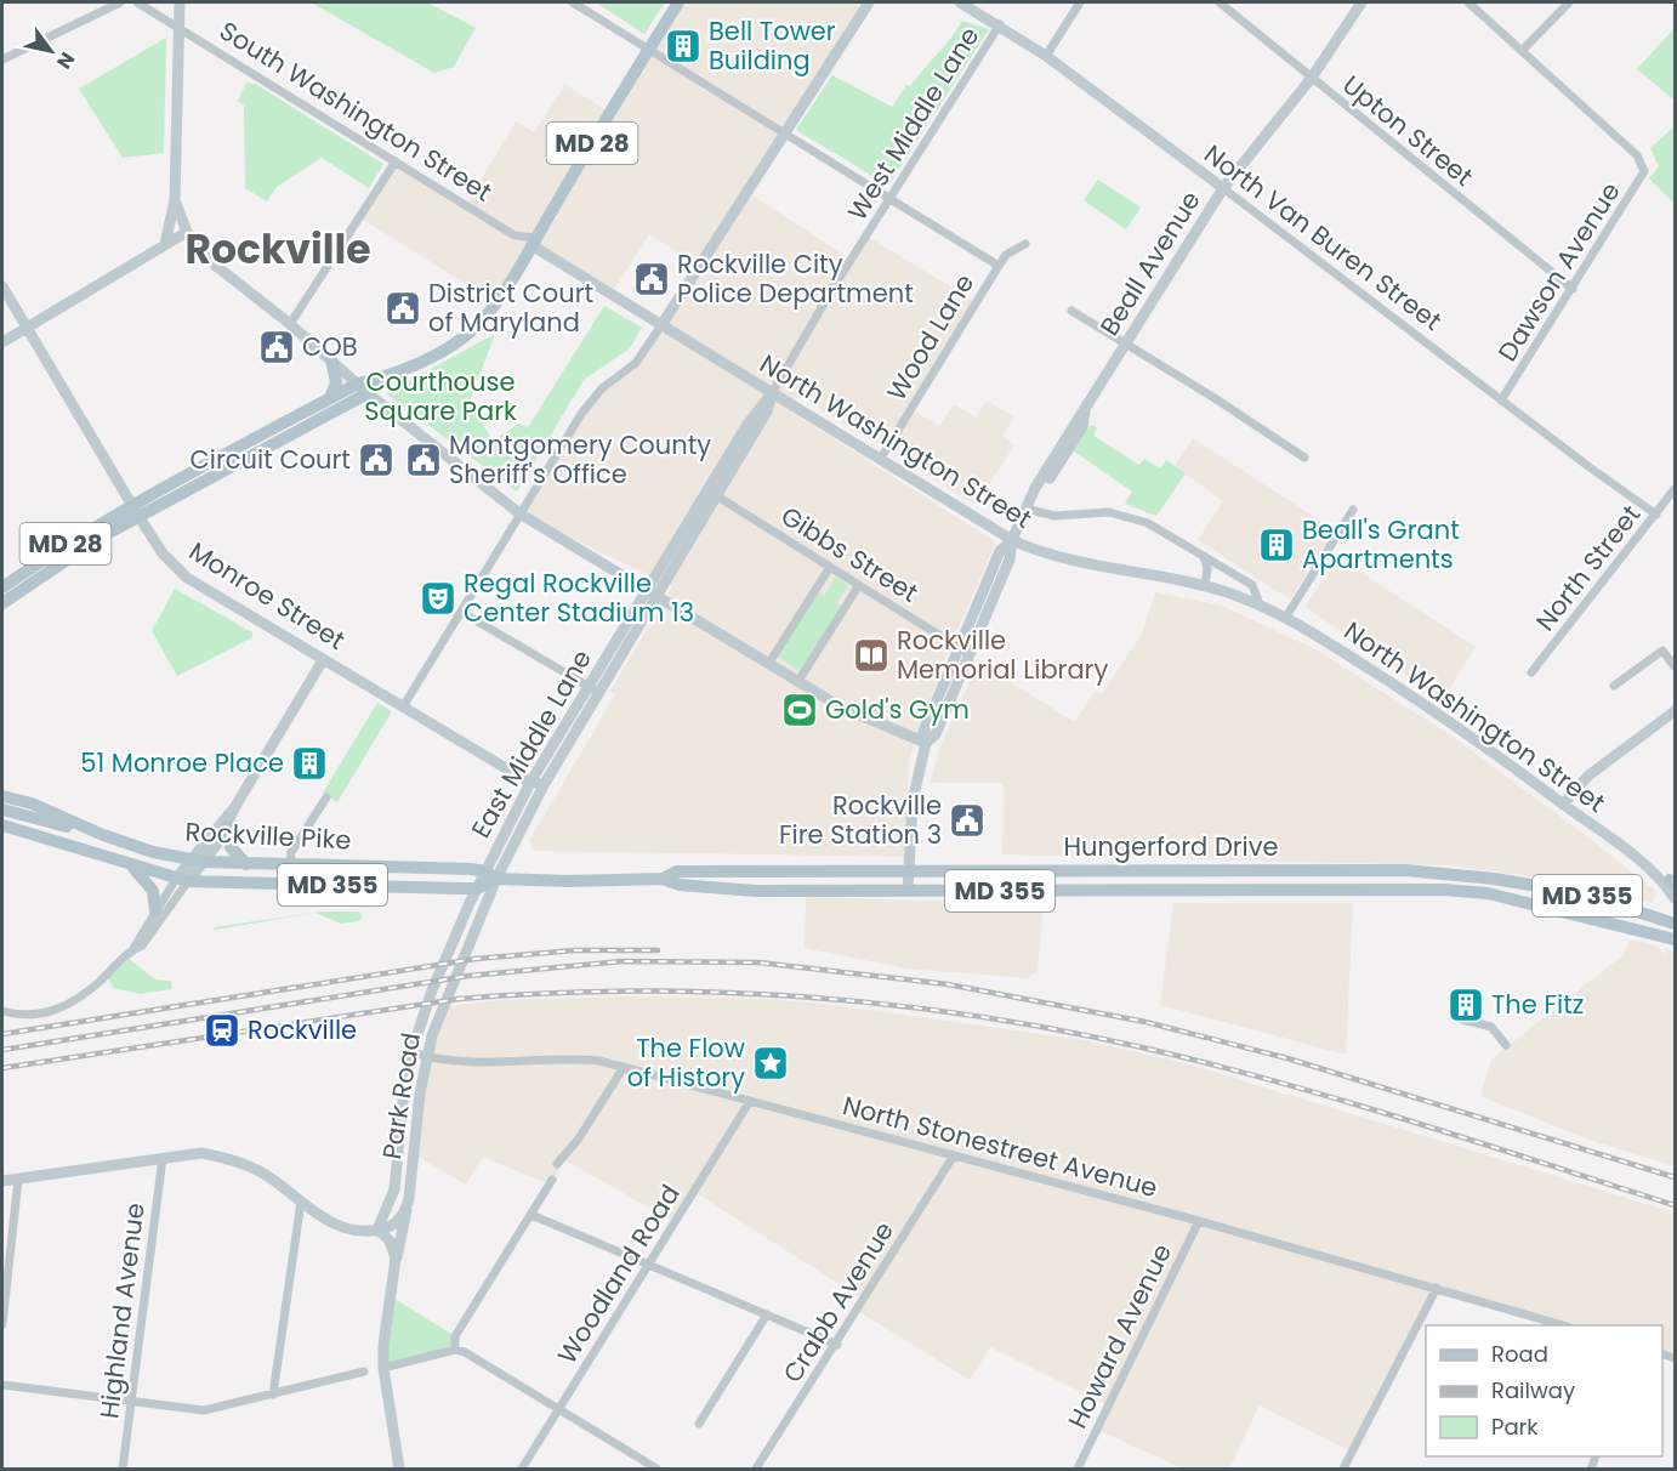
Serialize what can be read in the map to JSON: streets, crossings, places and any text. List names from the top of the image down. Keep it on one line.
{"streets":{"main road":["MD 28","Rockville Pike","Hungerford Drive","MD 355"],"street":["South Washington Street","West Middle Lane","Upton Street","North Van Buren Street","Beall Avenue","Dawson Avenue","Wood Lane","North Washington Street","Gibbs Street","North Street","Monroe Street","East Middle Lane","Park Road","North Stonestreet Avenue","Woodland Road","Crabb Avenue","Highland Avenue","Howard Avenue"]},"crossings":[["South Washington Street","MD 28"],["South Washington Street","North Washington Street"],["West Middle Lane","North Van Buren Street"],["West Middle Lane","North Washington Street"],["West Middle Lane","East Middle Lane"],["Upton Street","Beall Avenue"],["Upton Street","Dawson Avenue"],["MD 28","Monroe Street"],["North Van Buren Street","Beall Avenue"],["North Van Buren Street","Dawson Avenue"],["North Van Buren Street","North Street"],["Beall Avenue","North Washington Street"],["Beall Avenue","Gibbs Street"],["Beall Avenue","Hungerford Drive"],["Wood Lane","North Washington Street"],["North Washington Street","East Middle Lane"],["Gibbs Street","East Middle Lane"],["Monroe Street","East Middle Lane"],["East Middle Lane","Rockville Pike"],["East Middle Lane","Hungerford Drive"],["East Middle Lane","Park Road"],["Rockville Pike","Hungerford Drive"],["Rockville Pike","Park Road"],["Hungerford Drive","Park Road"],["Park Road","North Stonestreet Avenue"],["North Stonestreet Avenue","Woodland Road"],["North Stonestreet Avenue","Crabb Avenue"],["North Stonestreet Avenue","Howard Avenue"]],"districts":["Rockville"],"parks":["Courthouse Square Park"],"places":{"building":["Bell Tower Building","Beall's Grant Apartments","51 Monroe Place","The Fitz"],"public building":["Rockville City Police Department","District Court of Maryland","COB","Circuit Court","Montgomery County Sheriff's Office","Rockville Fire Station 3"],"theatre":["Regal Rockville Center Stadium 13"],"library":["Rockville Memorial Library"],"sports":["Gold's Gym"],"station":["Rockville"],"place":["The Flow of History"]},"legend":["Road","Railway","Park"],"north":"bottom right"}
